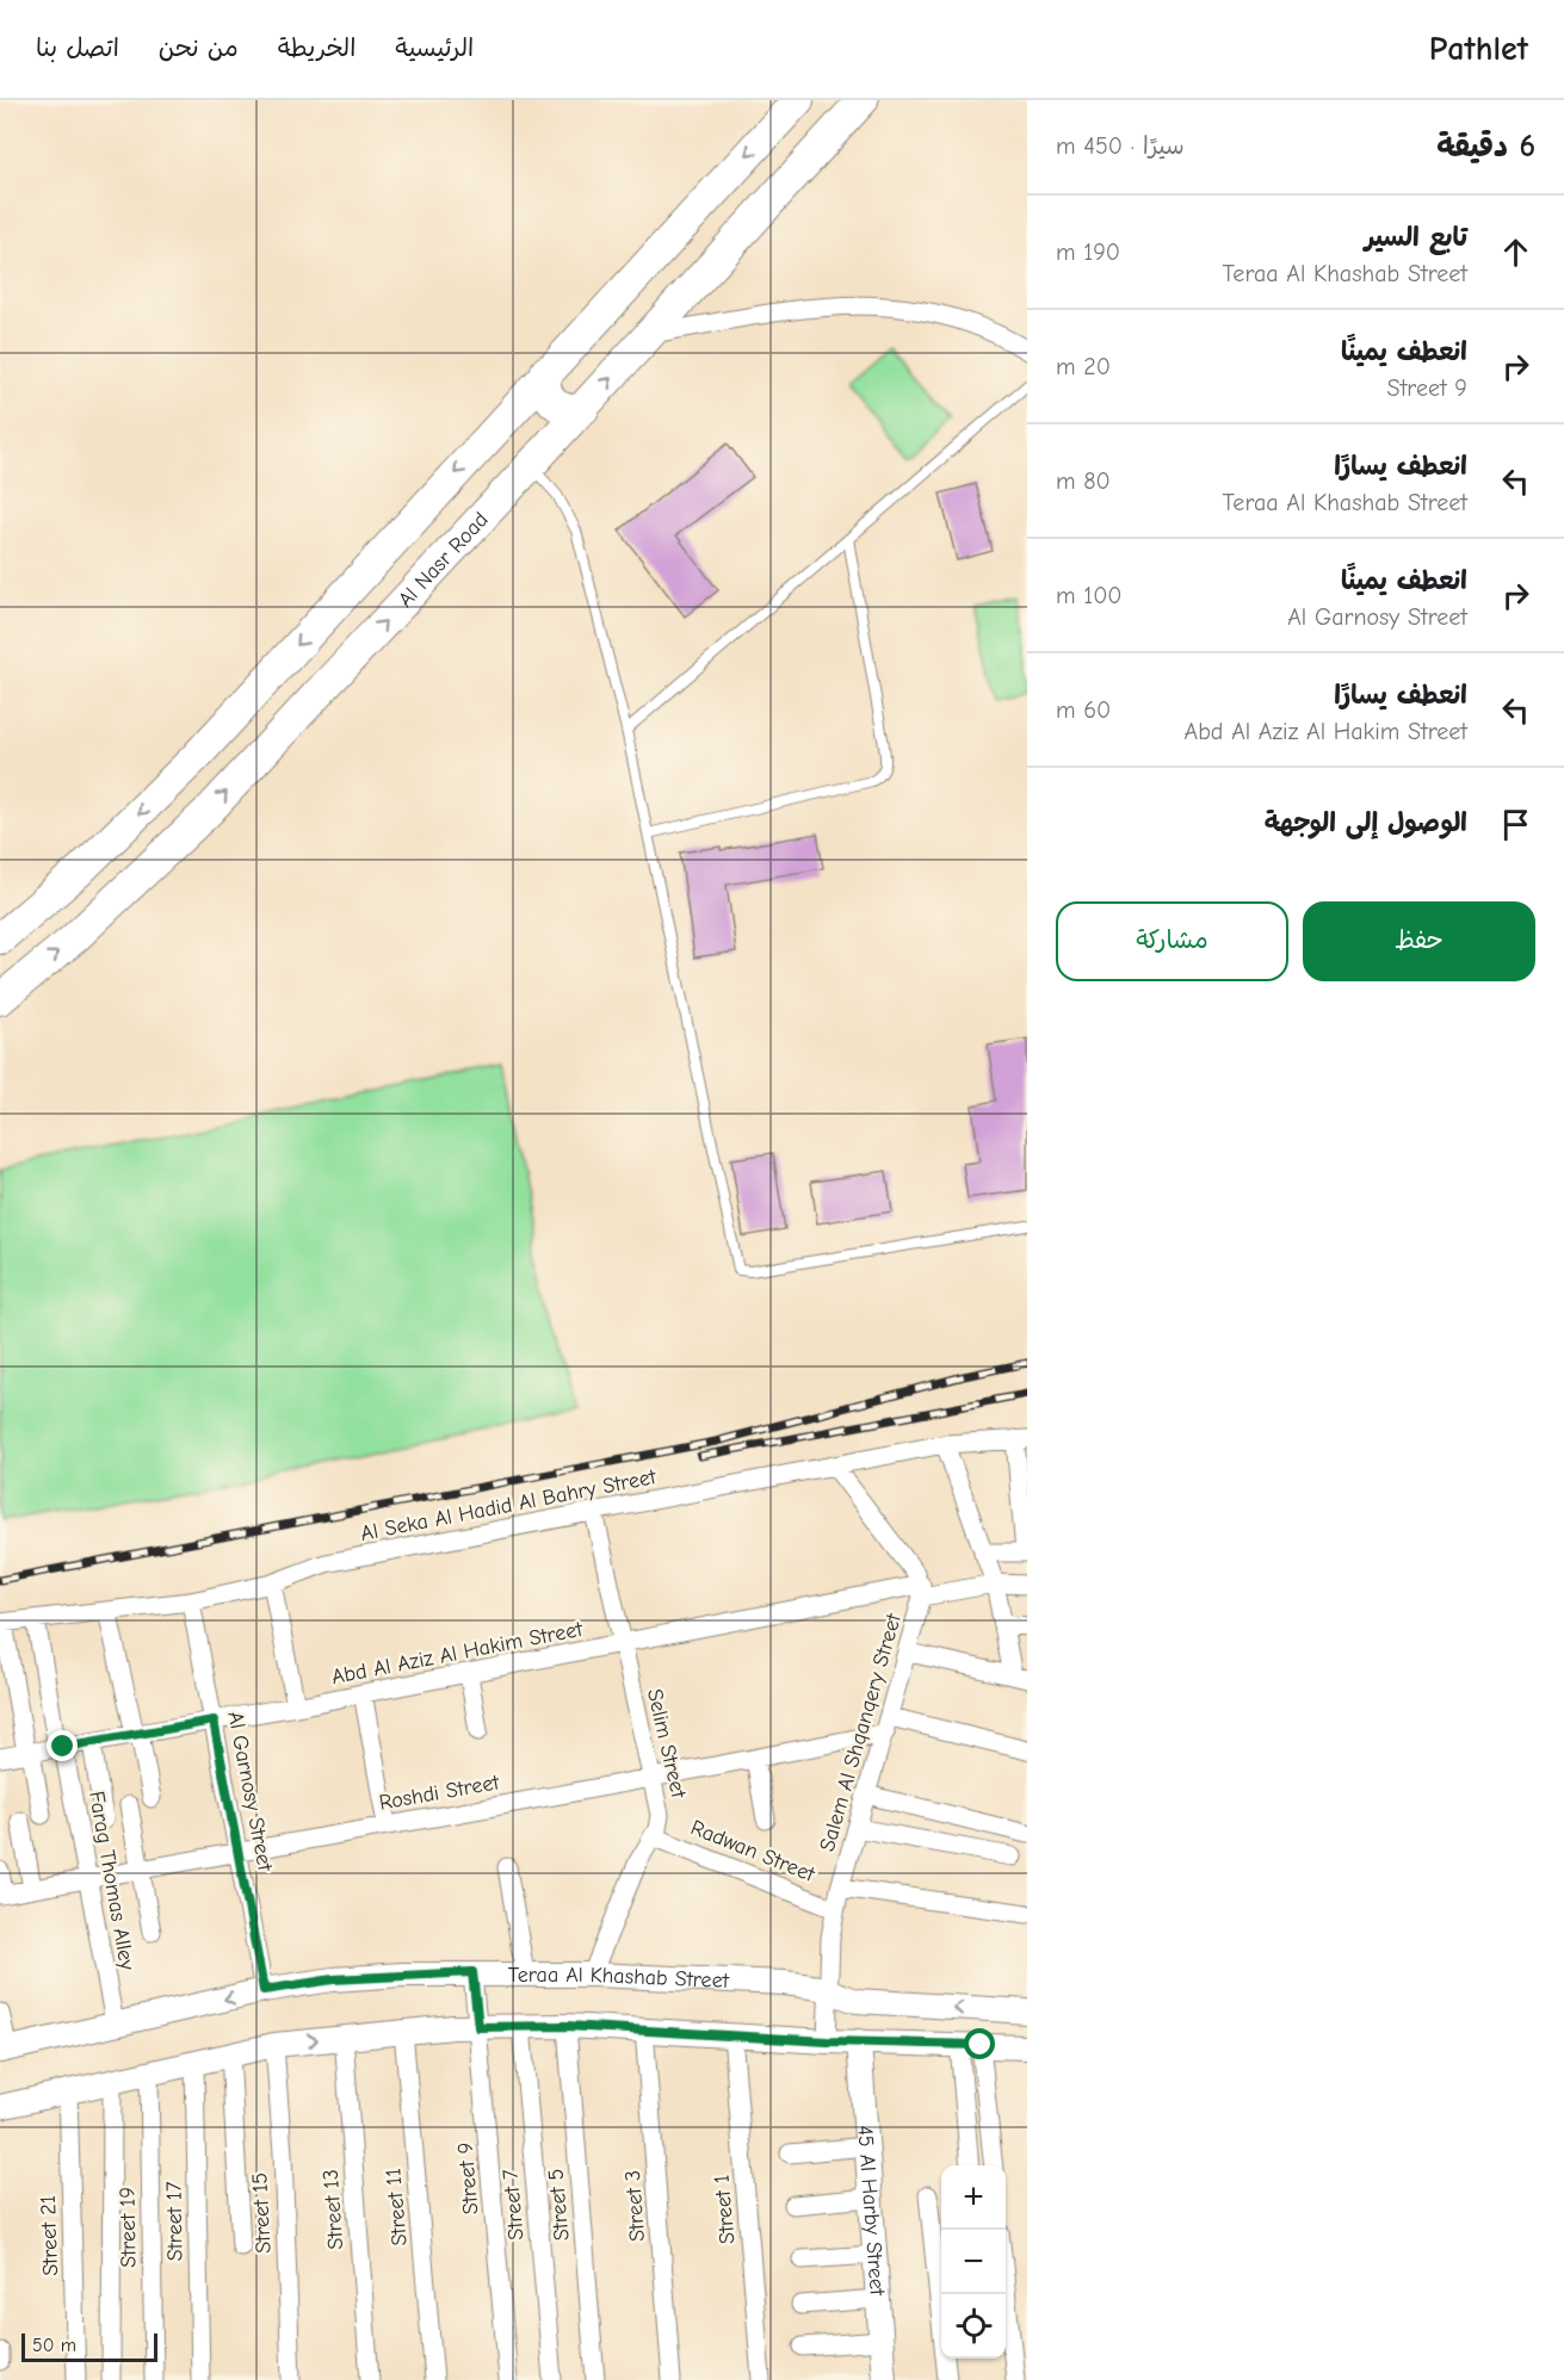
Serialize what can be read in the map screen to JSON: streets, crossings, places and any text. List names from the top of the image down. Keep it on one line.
{"streets":{"highway":["Al Nasr Road"],"street":["Al Seka Al Hadid Al Bahry Street","Abd Al Aziz Al Hakim Street","Salem Al Shqanqery Street","Selim Street","Al Garnosy Street","Roshdi Street","Radwan Street","Farag Thomas Alley","Teraa Al Khashab Street","Street 9","Street 7","Street 5","Street 3","Street 11","Street 13","Street 1","45 Al Harby Street","Street 15","Street 17","Street 19","Street 21"]},"crossings":[["Al Seka Al Hadid Al Bahry Street","Selim Street"],["Al Seka Al Hadid Al Bahry Street","Al Garnosy Street"],["Al Seka Al Hadid Al Bahry Street","Farag Thomas Alley"],["Abd Al Aziz Al Hakim Street","Salem Al Shqanqery Street"],["Abd Al Aziz Al Hakim Street","Selim Street"],["Abd Al Aziz Al Hakim Street","Al Garnosy Street"],["Abd Al Aziz Al Hakim Street","Farag Thomas Alley"],["Salem Al Shqanqery Street","Roshdi Street"],["Salem Al Shqanqery Street","Radwan Street"],["Salem Al Shqanqery Street","Teraa Al Khashab Street"],["Selim Street","Roshdi Street"],["Selim Street","Radwan Street"],["Selim Street","Teraa Al Khashab Street"],["Al Garnosy Street","Roshdi Street"],["Al Garnosy Street","Teraa Al Khashab Street"],["Roshdi Street","Farag Thomas Alley"],["Farag Thomas Alley","Teraa Al Khashab Street"],["Teraa Al Khashab Street","Street 9"]],"scale_bar":"50 m","page":{"header":"Pathlet","nav":["الرئيسية","الخريطة","من نحن","اتصل بنا"],"heading":["6 دقيقة","سيرًا · 450 m"],"list":[["تابع السير","Teraa Al Khashab Street","190 m"],["انعطف يمينًا","Street 9","20 m"],["انعطف يسارًا","Teraa Al Khashab Street","80 m"],["انعطف يمينًا","Al Garnosy Street","100 m"],["انعطف يسارًا","Abd Al Aziz Al Hakim Street","60 m"],"الوصول إلى الوجهة"],"buttons":["حفظ","مشاركة"],"map_buttons":["+","−"],"scale":"50 m"}}
